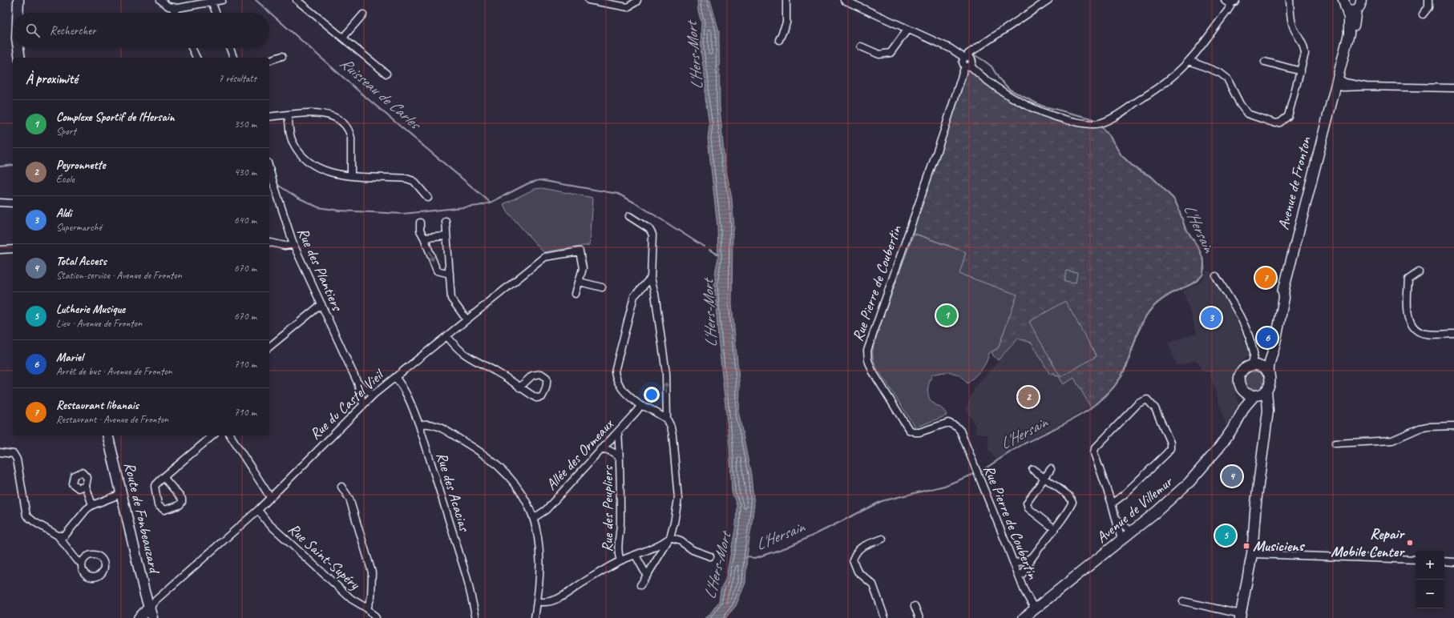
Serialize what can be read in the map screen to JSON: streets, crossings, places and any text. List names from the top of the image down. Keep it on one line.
{"streets":{"main road":["Avenue de Fronton","Avenue de Villemur","Route de Fonbeauzard"],"street":["Rue des Plantiers","Rue Pierre de Coubertin","Rue du Castel Vieil","Allée des Ormeaux","Rue des Acacias","Rue des Peupliers","Rue Saint-Supéry"]},"crossings":[["Avenue de Fronton","Avenue de Villemur"],["Rue des Plantiers","Rue du Castel Vieil"],["Rue Pierre de Coubertin","Avenue de Villemur"],["Rue du Castel Vieil","Rue des Acacias"],["Rue du Castel Vieil","Route de Fonbeauzard"],["Rue du Castel Vieil","Rue Saint-Supéry"],["Allée des Ormeaux","Rue des Peupliers"]],"water":["L'Hers-Mort","Ruisseau de Carles","L'Hersain"],"places":{"other":["Repair Mobile Center"],"transit":["Musiciens"]},"page":{"search":"Rechercher","heading":["À proximité","7 résultats"],"list":[{"mark":"1","name":"Complexe Sportif de l'Hersain","note":"Sport","value":"350 m"},{"mark":"2","name":"Peyronnette","note":"École","value":"430 m"},{"mark":"3","name":"Aldi","note":"Supermarché","value":"640 m"},{"mark":"4","name":"Total Access","note":"Station-service · Avenue de Fronton","value":"670 m"},{"mark":"5","name":"Lutherie Musique","note":"Lieu · Avenue de Fronton","value":"670 m"},{"mark":"6","name":"Mariel","note":"Arrêt de bus · Avenue de Fronton","value":"710 m"},{"mark":"7","name":"Restaurant libanais","note":"Restaurant · Avenue de Fronton","value":"710 m"}],"pins":["7","1","3","6","2","4","5"],"map_buttons":["+","−"]}}
